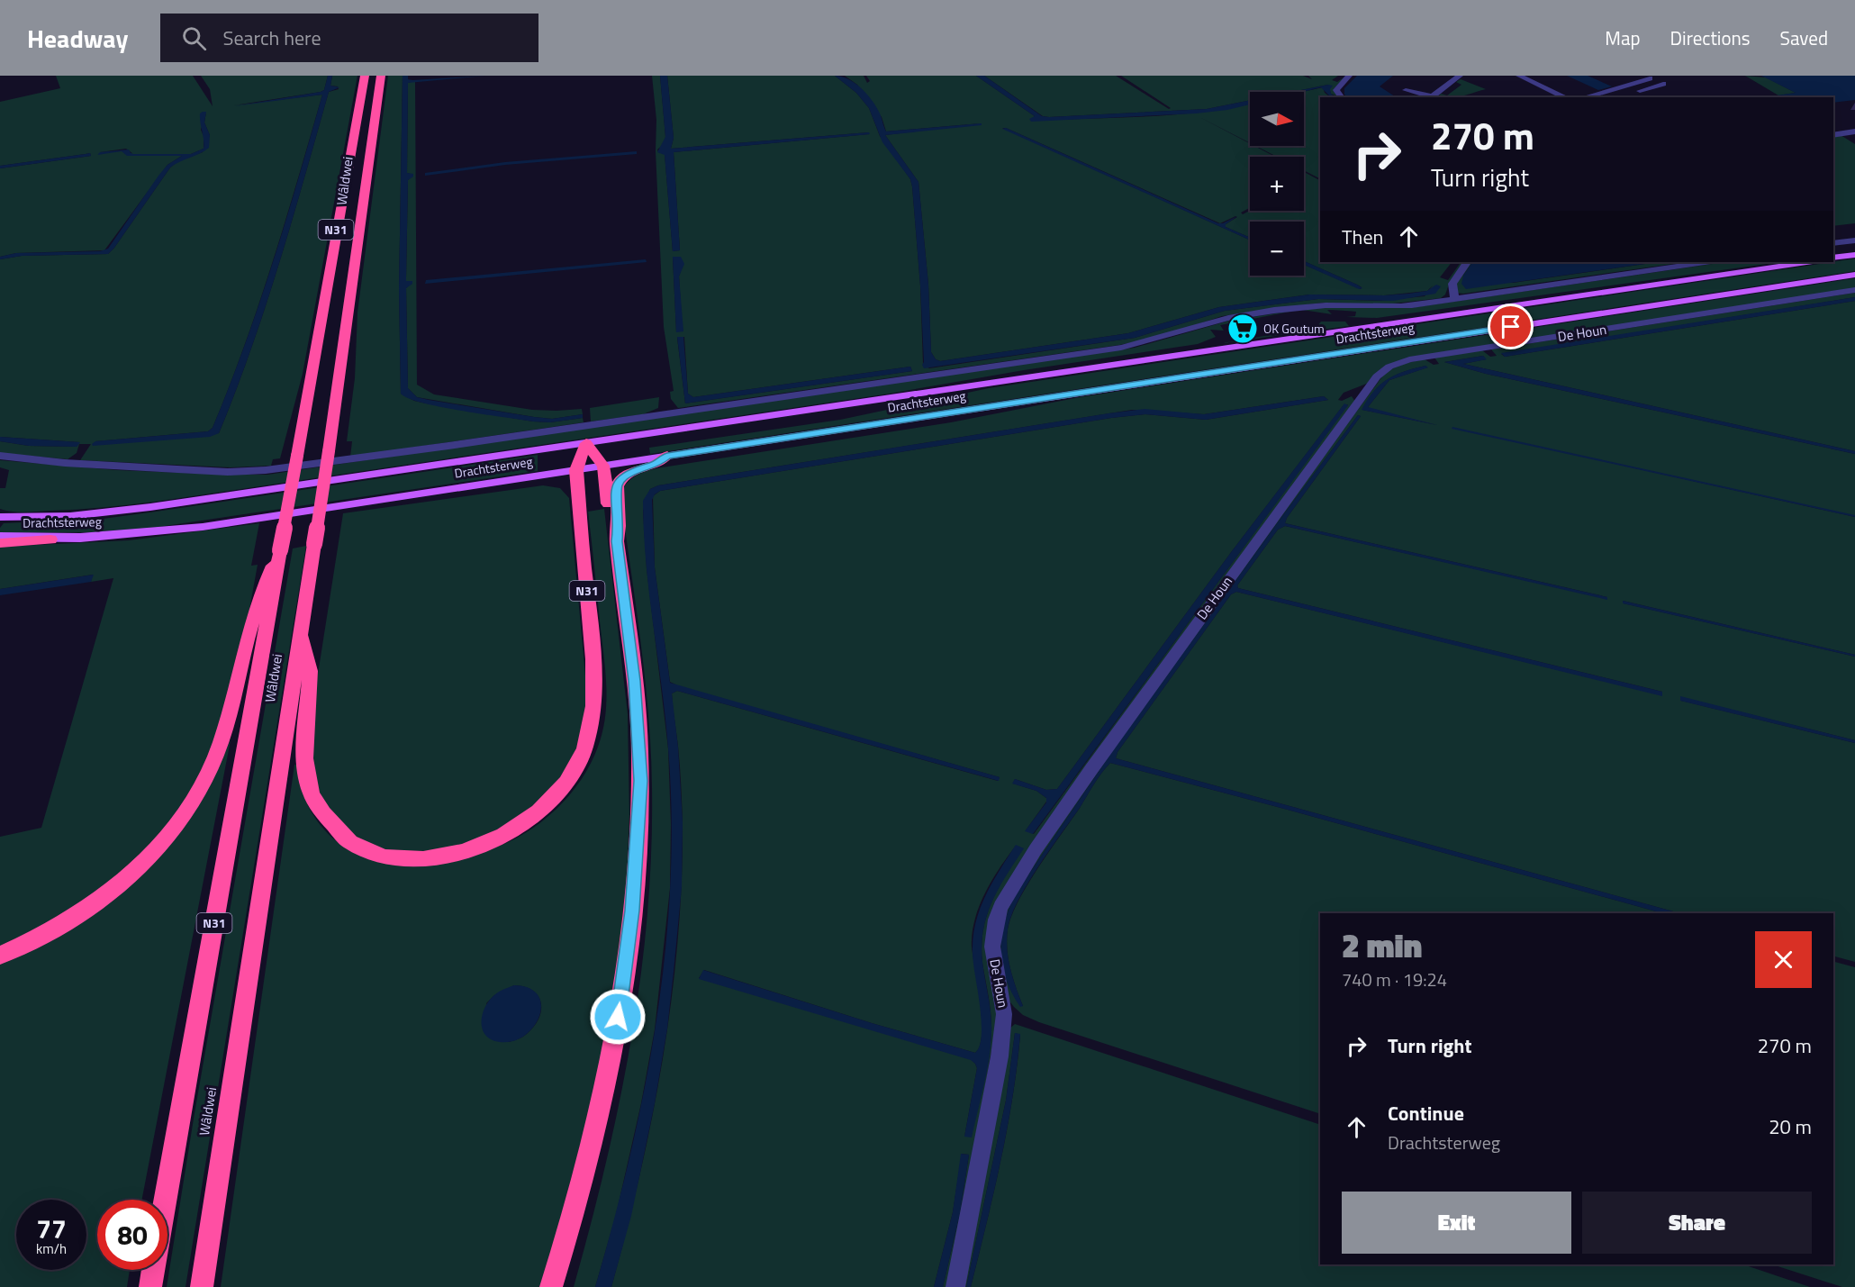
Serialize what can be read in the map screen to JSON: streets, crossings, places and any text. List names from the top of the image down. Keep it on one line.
{"streets":{"highway":["Wâldwei","N31"],"main road":["Drachtsterweg"],"street":["De Houn"]},"crossings":[["Wâldwei","N31"],["N31","Drachtsterweg"]],"places":{"supermarket":["OK Goutum"]},"north":"right","page":{"header":"Headway","search":"Search here","nav":["Map","Directions","Saved"],"map_buttons":["+","−"],"turn":["270 m","Turn right"],"then":"Then","heading":["2 min","740 m · 19:24"],"list":[{"name":"Turn right","value":"270 m"},{"name":"Continue","note":"Drachtsterweg","value":"20 m"}],"buttons":["Exit","Share"],"speed":"77 km/h","limit":"80"}}
